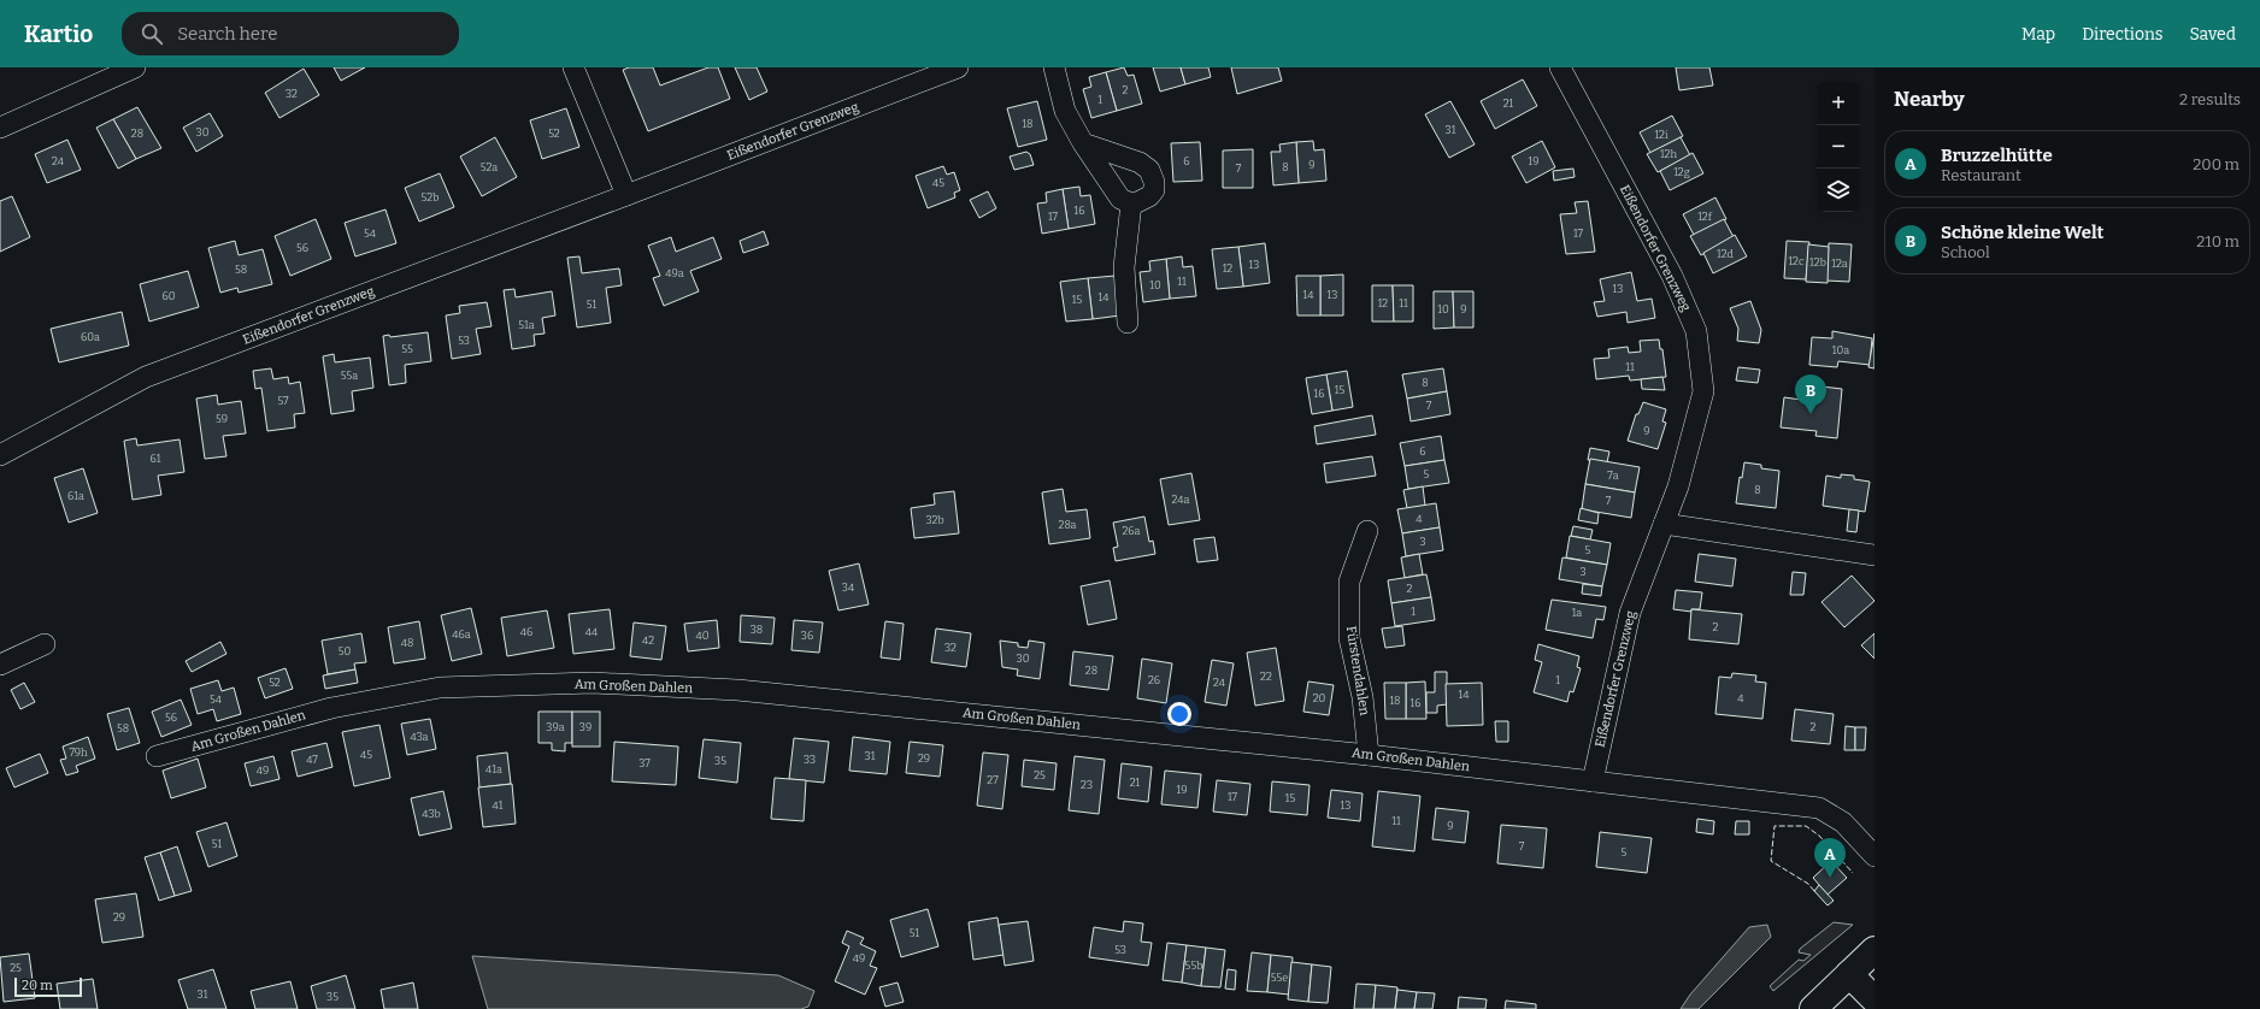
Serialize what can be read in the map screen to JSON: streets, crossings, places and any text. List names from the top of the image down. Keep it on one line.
{"streets":{"street":["Eißendorfer Grenzweg","Fürstendahlen","Am Großen Dahlen"]},"crossings":[["Eißendorfer Grenzweg","Am Großen Dahlen"],["Fürstendahlen","Am Großen Dahlen"]],"house_numbers":["2","32","1","21","18","31","30","28","52","12i","12h","24","6","19","9","52a","8","7","12g","45","52b","16","17","12f","54","17","56","12d","12c","12b","12a","13","12","58","49a","11","10","13","14","13","60","14","15","12","11","51","10","9","51a","60a","53","55","10a","11","55a","8","15","16","57","7","59","9","6","61","5","7a","8","61a","24a","7","4","32b","28a","26a","3","5","3","34","2","1","1a","2","38","46","44","46a","40","36","42","48","32","50","30","28","22","26","1","52","24","14","20","4","54","18","16","56","39a","39","2","58","43a","79h","45","31","29","47","33","35","37","41a","49","25","27","21","23","19","17","15","41","13","43b","11","9","51","7","5","29","51","53","49","55b","25","55e","31","35"],"scale_bar":"20 m","page":{"header":"Kartio","search":"Search here","nav":["Map","Directions","Saved"],"heading":["Nearby","2 results"],"map_buttons":["+","−"],"list":[{"mark":"A","name":"Bruzzelhütte","note":"Restaurant","value":"200 m"},{"mark":"B","name":"Schöne kleine Welt","note":"School","value":"210 m"}],"pins":["B","A"],"scale":"20 m"}}
